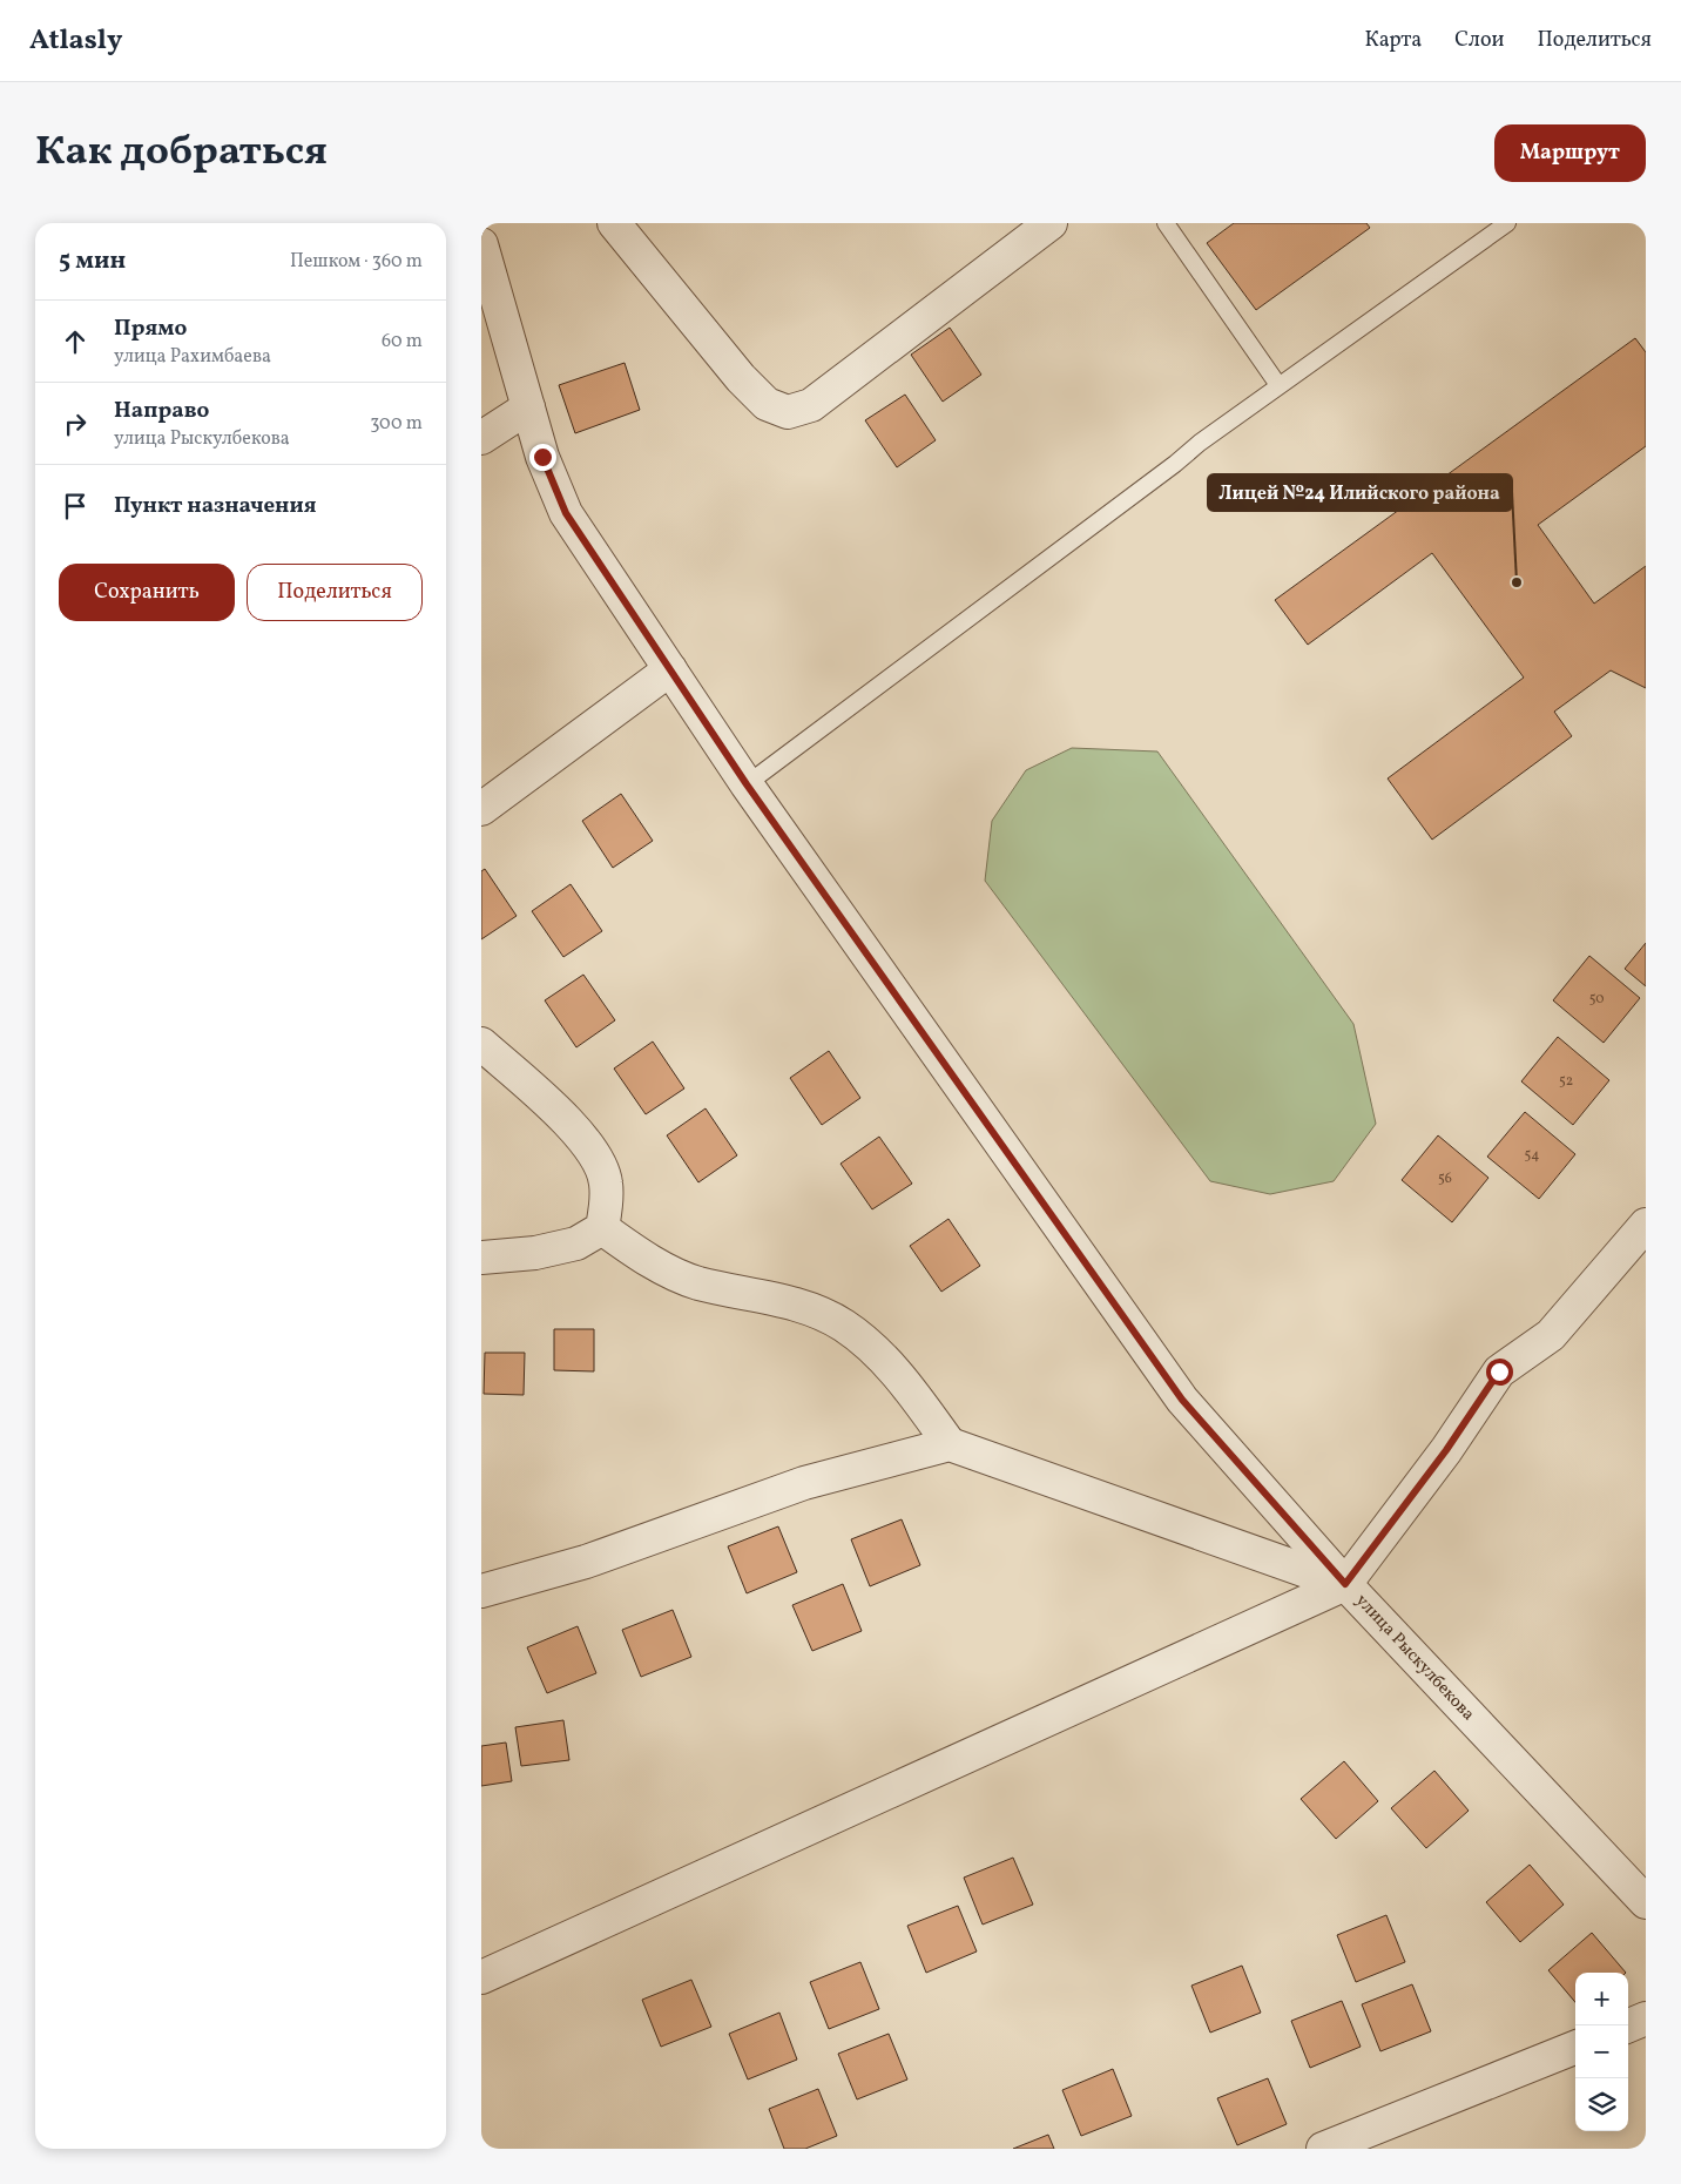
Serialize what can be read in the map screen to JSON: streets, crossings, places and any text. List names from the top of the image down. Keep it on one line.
{"streets":{"street":["улица Рыскулбекова"]},"places":["Лицей №24 Илийского района"],"house_numbers":["50","52","54","56"],"page":{"header":"Atlasly","nav":["Карта","Слои","Поделиться"],"title":"Как добраться","buttons":["Маршрут",["Сохранить","Поделиться"]],"heading":["5 мин","Пешком · 360 m"],"list":[["Прямо","улица Рахимбаева","60 m"],["Направо","улица Рыскулбекова","300 m"],"Пункт назначения"],"map_buttons":["+","−"]}}
